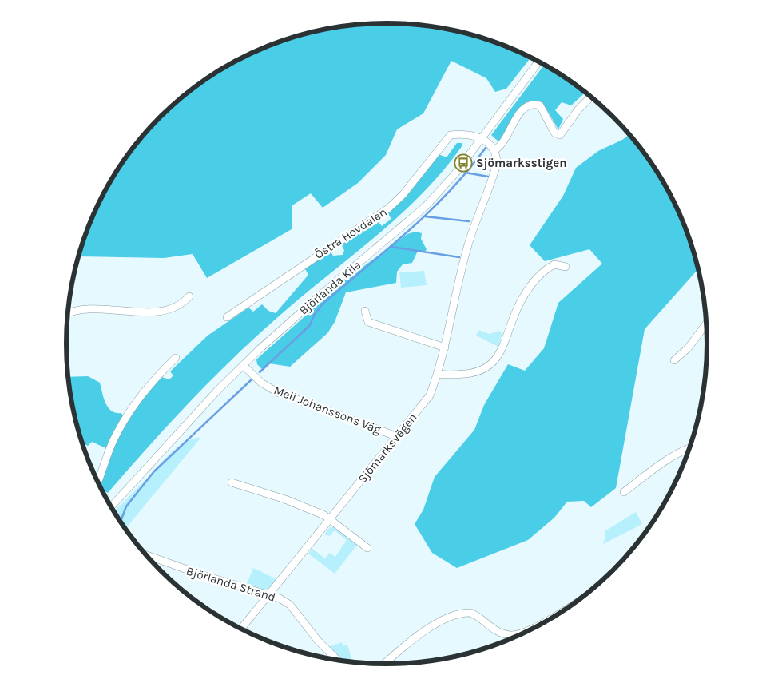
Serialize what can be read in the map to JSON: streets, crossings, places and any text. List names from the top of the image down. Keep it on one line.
{"streets":{"street":["Östra Hovdalen","Björlanda Kile","Meli Johanssons Väg","Sjömarksvägen","Björlanda Strand"]},"crossings":[["Östra Hovdalen","Björlanda Kile"],["Björlanda Kile","Meli Johanssons Väg"],["Meli Johanssons Väg","Sjömarksvägen"],["Sjömarksvägen","Björlanda Strand"]],"places":{"bus stop":["Sjömarksstigen"]}}
